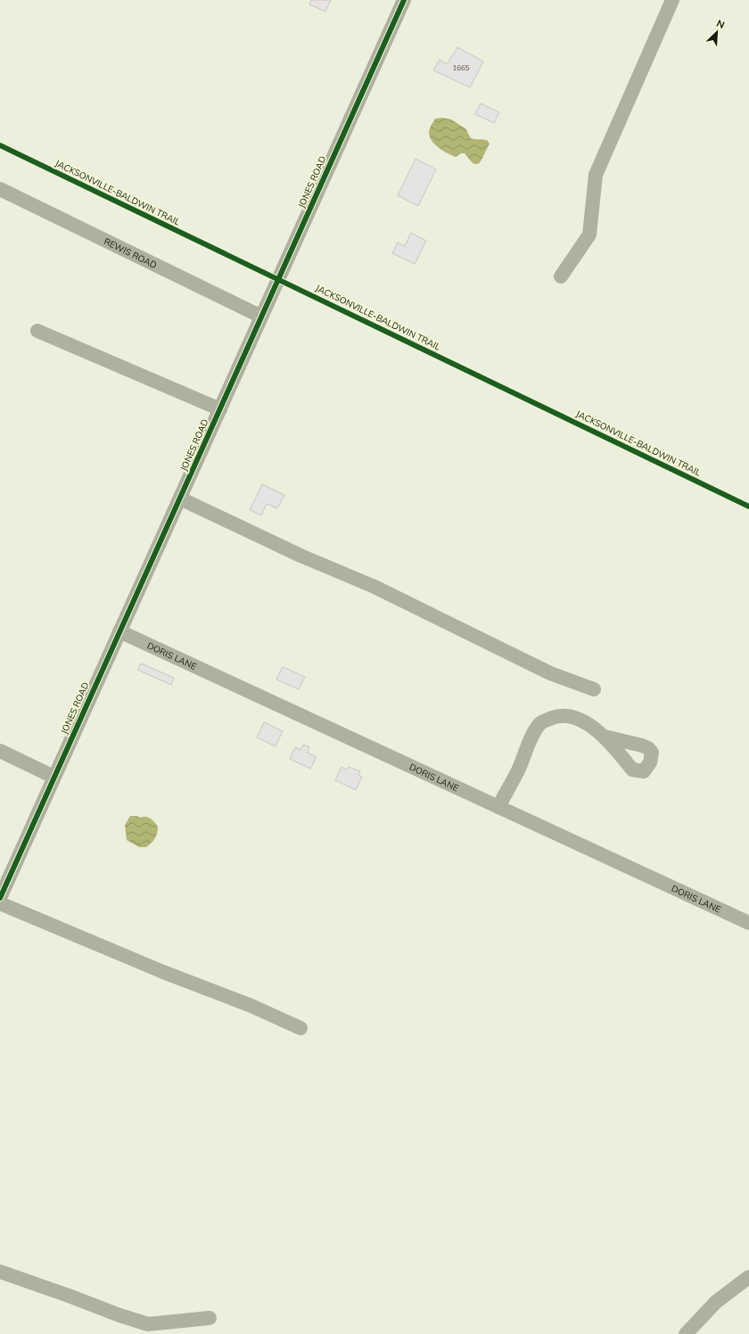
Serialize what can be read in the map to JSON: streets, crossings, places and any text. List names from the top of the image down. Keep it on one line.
{"streets":{"street":["JONES ROAD","REWIS ROAD","DORIS LANE"],"cycle path":["JACKSONVILLE-BALDWIN TRAIL"]},"crossings":[["JONES ROAD","REWIS ROAD"],["JONES ROAD","DORIS LANE"]],"house_numbers":["1665"],"north":"top right"}
